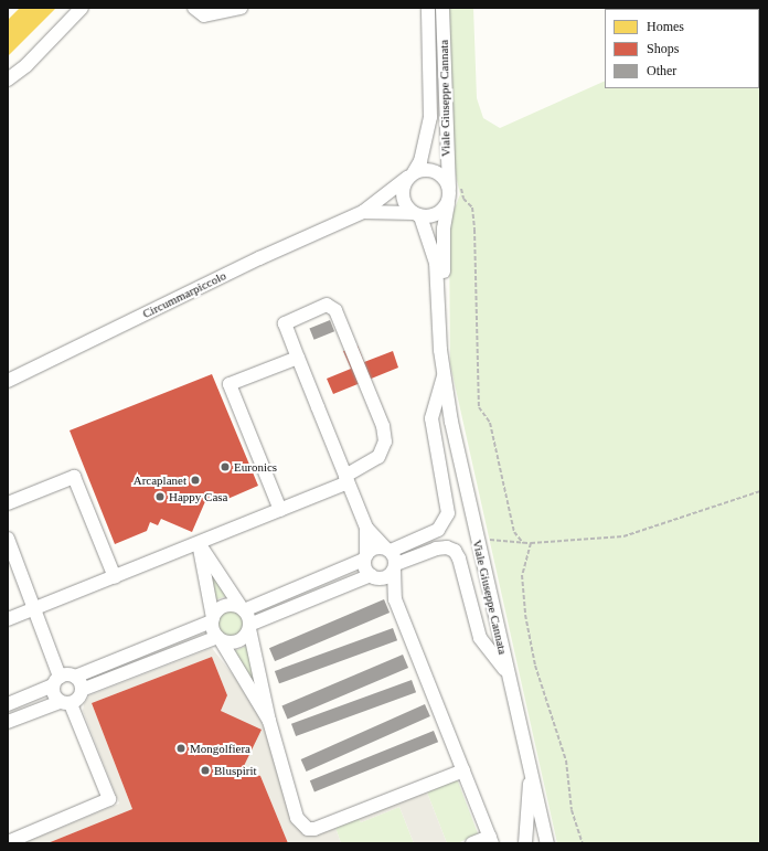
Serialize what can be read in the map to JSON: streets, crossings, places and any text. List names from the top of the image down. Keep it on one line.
{"streets":{"street":["Viale Giuseppe Cannata","Circummarpiccolo"]},"crossings":[["Viale Giuseppe Cannata","Circummarpiccolo"]],"places":["Euronics","Arcaplanet","Happy Casa","Mongolfiera","Bluspirit"],"legend":["Homes","Shops","Other"]}
